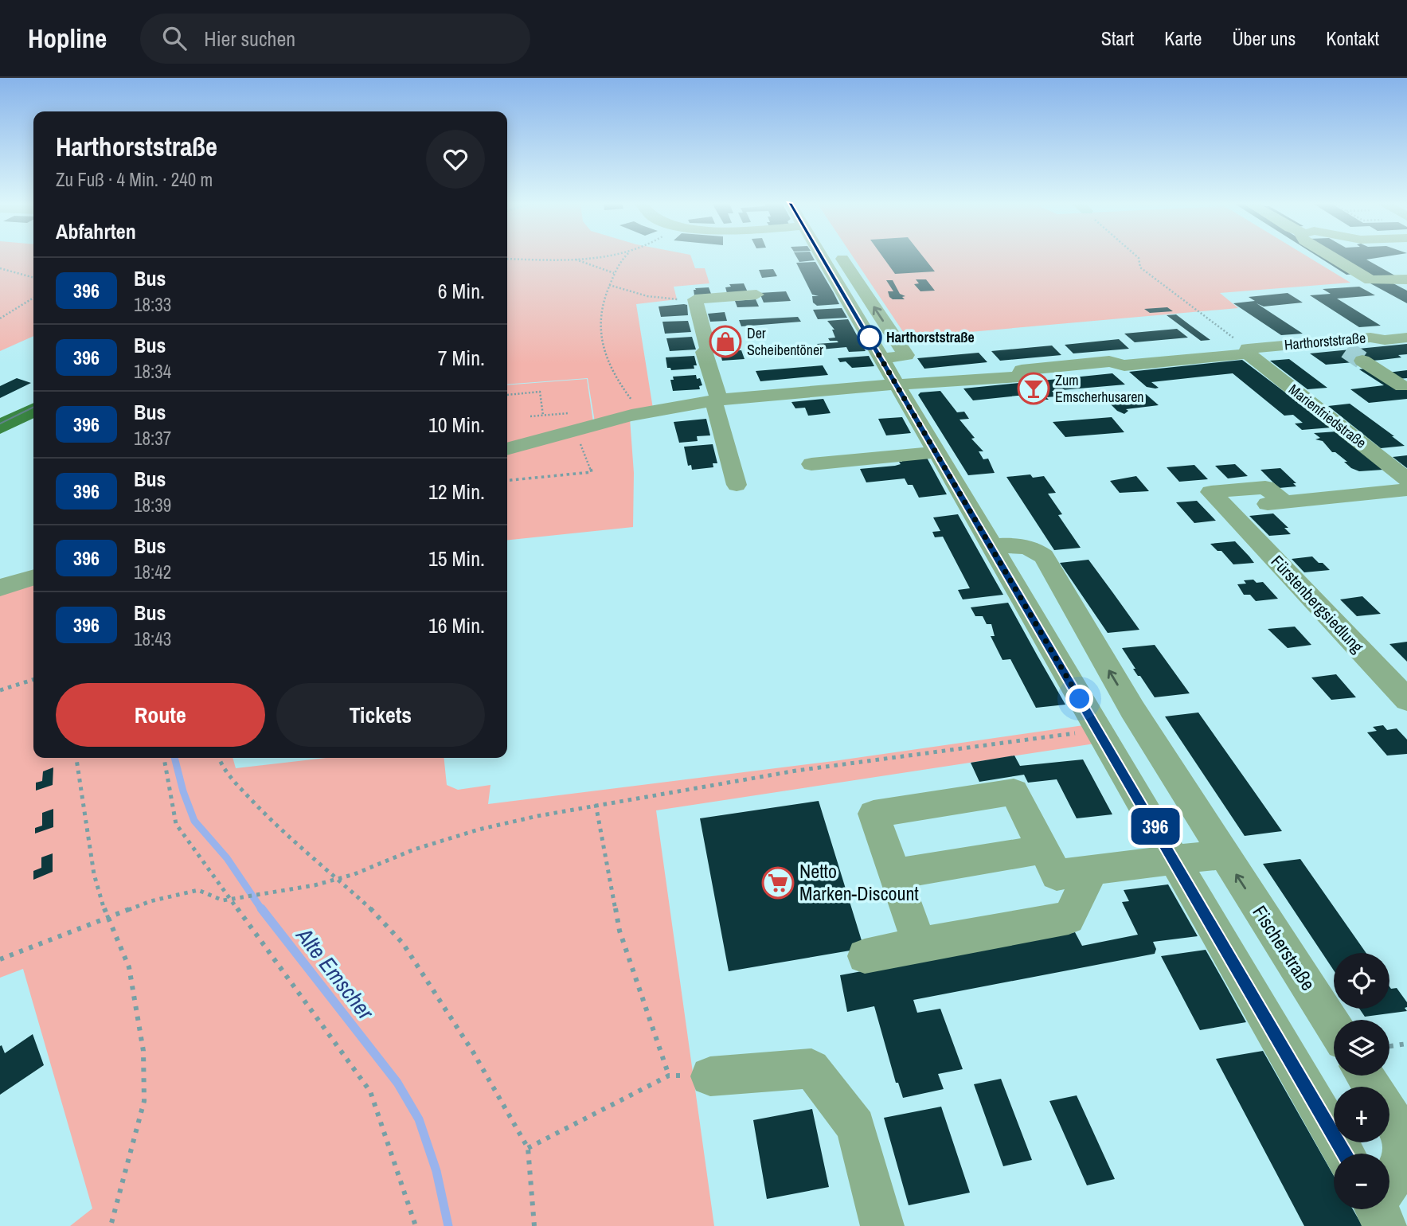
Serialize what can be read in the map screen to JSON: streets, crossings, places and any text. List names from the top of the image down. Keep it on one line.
{"streets":{"street":["Harthorststraße","Marienfriedstraße","Fürstenbergsiedlung","Fischerstraße"]},"crossings":[["Harthorststraße","Marienfriedstraße"]],"water":["Alte Emscher"],"places":{"other":["Harthorststraße"],"shop":["Der Scheibentöner"],"bar":["Zum Emscherhusaren"],"supermarket":["Netto Marken-Discount"]},"lines":["bus line 396"],"page":{"header":"Hopline","search":"Hier suchen","nav":["Start","Karte","Über uns","Kontakt"],"on_map":"396","heading":[["Harthorststraße","Zu Fuß · 4 Min. · 240 m"],"Abfahrten"],"list":[{"mark":"396","name":"Bus","note":"18:33","value":"6 Min."},{"mark":"396","name":"Bus","note":"18:34","value":"7 Min."},{"mark":"396","name":"Bus","note":"18:37","value":"10 Min."},{"mark":"396","name":"Bus","note":"18:39","value":"12 Min."},{"mark":"396","name":"Bus","note":"18:42","value":"15 Min."},{"mark":"396","name":"Bus","note":"18:43","value":"16 Min."}],"buttons":["Route","Tickets"],"map_buttons":["+","−"]}}
